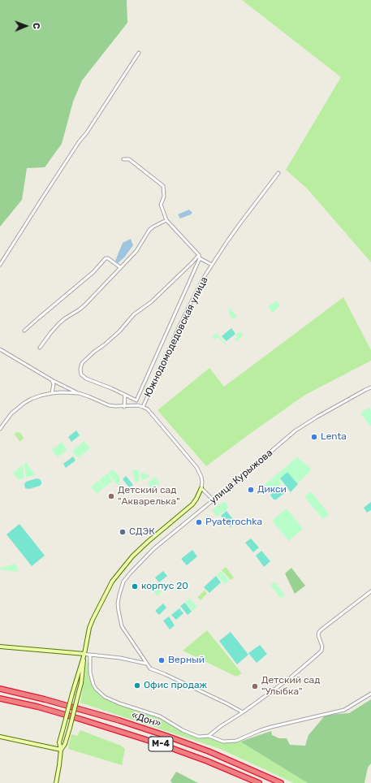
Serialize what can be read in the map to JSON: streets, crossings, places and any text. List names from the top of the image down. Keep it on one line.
{"streets":{"highway":["«Дон»","М-4"],"street":["Южнодомодедовская улица","улица Курыжова"]},"places":["Lenta","Дикси","Детский сад \"Акварелька\"","Pyaterochka","СДЭК","корпус 20","Верный","Офис продаж","Детский сад \"Улыбка\""],"north":"right"}
